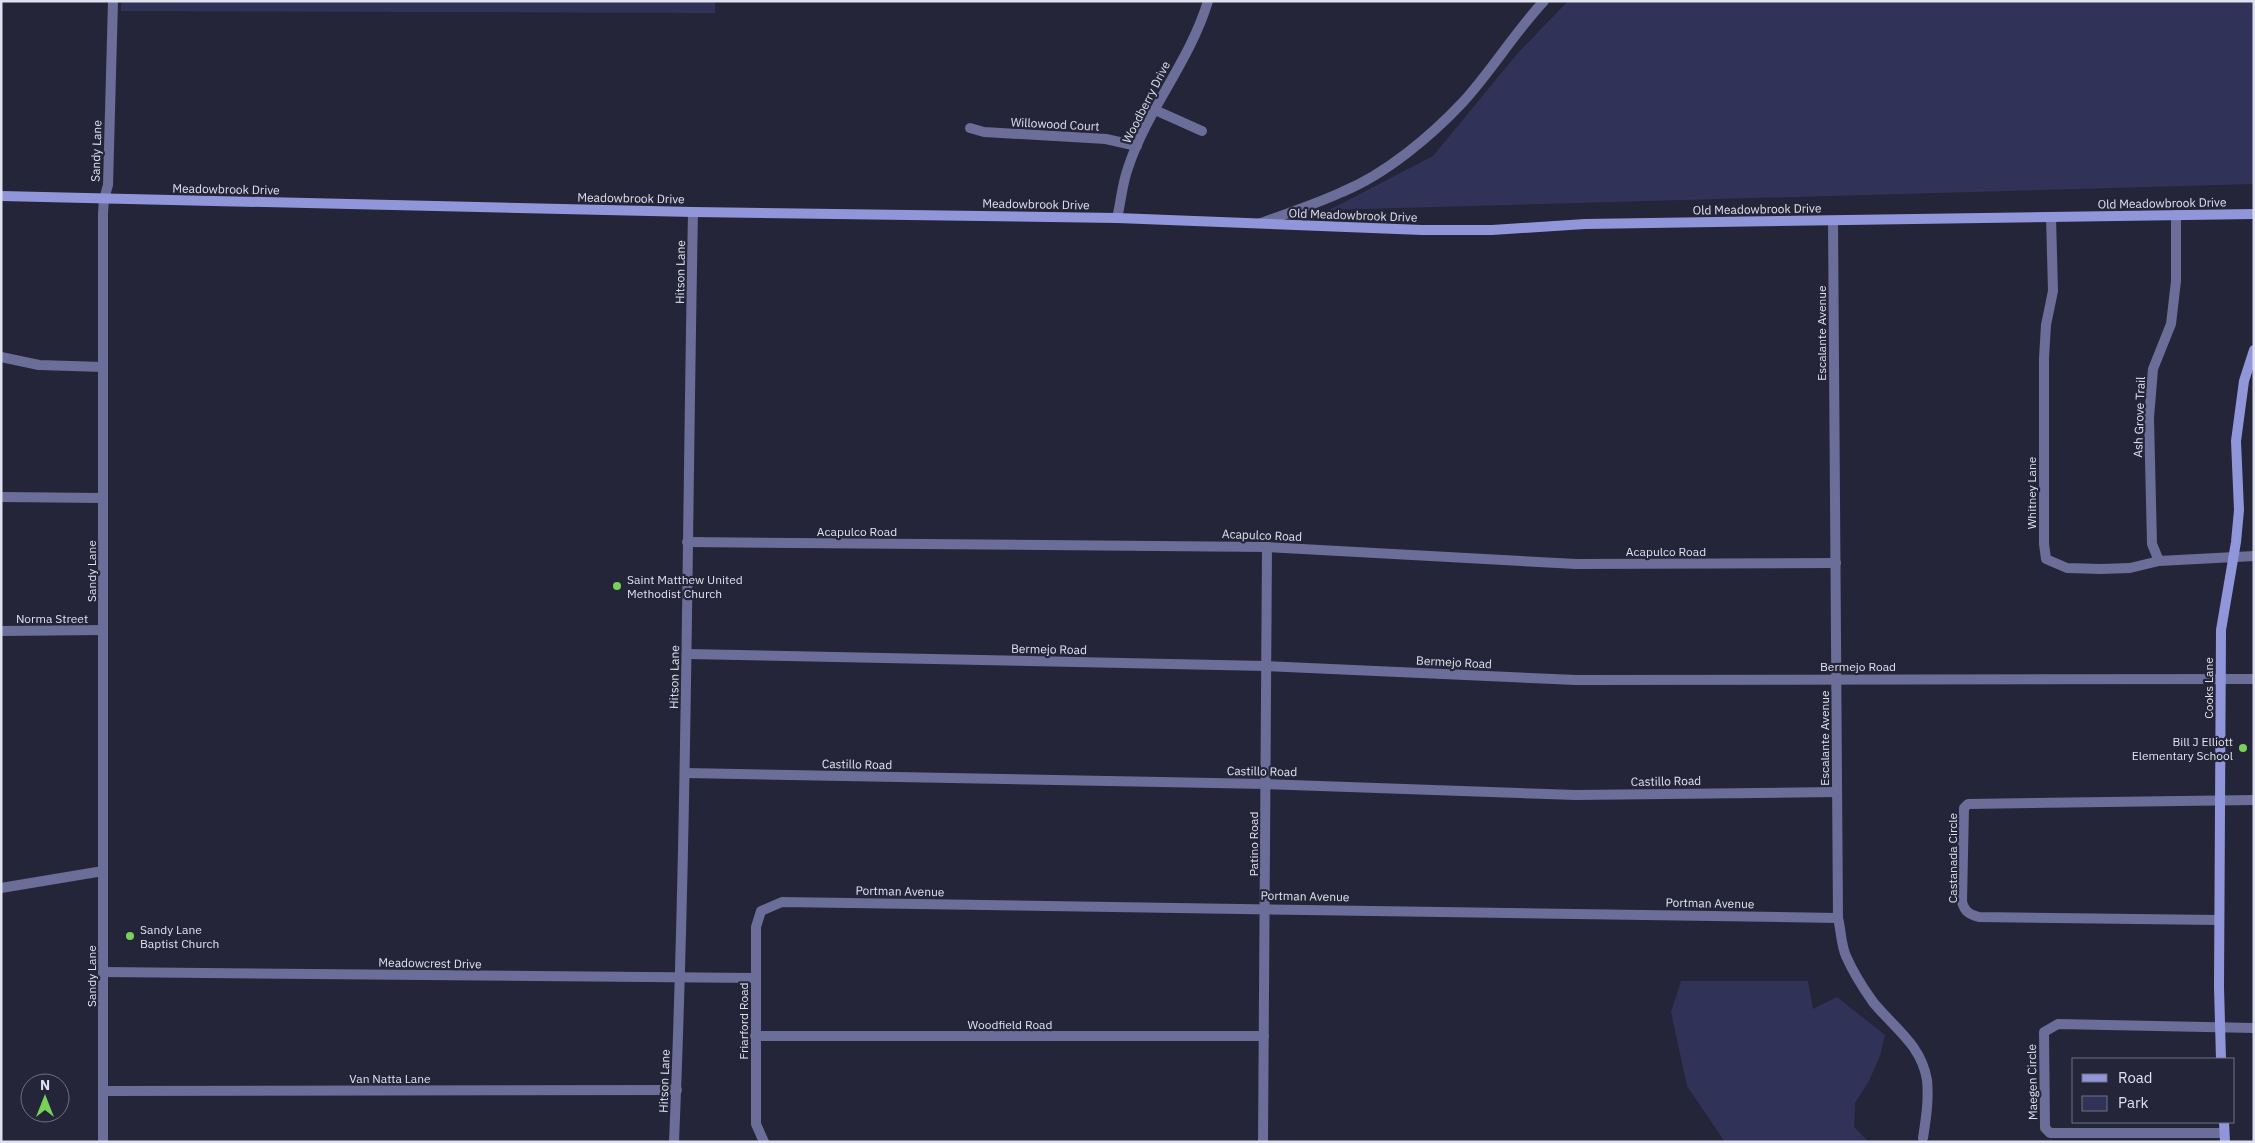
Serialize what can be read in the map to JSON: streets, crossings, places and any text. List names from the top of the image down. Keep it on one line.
{"streets":{"main road":["Meadowbrook Drive","Old Meadowbrook Drive","Cooks Lane"],"street":["Woodberry Drive","Willowood Court","Sandy Lane","Hitson Lane","Escalante Avenue","Ash Grove Trail","Whitney Lane","Acapulco Road","Norma Street","Bermejo Road","Castillo Road","Patino Road","Castanada Circle","Portman Avenue","Meadowcrest Drive","Friarford Road","Woodfield Road","Van Natta Lane","Maegen Circle"]},"crossings":[["Woodberry Drive","Willowood Court"],["Woodberry Drive","Meadowbrook Drive"],["Sandy Lane","Meadowbrook Drive"],["Sandy Lane","Norma Street"],["Sandy Lane","Meadowcrest Drive"],["Sandy Lane","Van Natta Lane"],["Meadowbrook Drive","Old Meadowbrook Drive"],["Meadowbrook Drive","Hitson Lane"],["Old Meadowbrook Drive","Escalante Avenue"],["Old Meadowbrook Drive","Ash Grove Trail"],["Old Meadowbrook Drive","Whitney Lane"],["Hitson Lane","Acapulco Road"],["Hitson Lane","Bermejo Road"],["Hitson Lane","Castillo Road"],["Hitson Lane","Meadowcrest Drive"],["Hitson Lane","Van Natta Lane"],["Escalante Avenue","Acapulco Road"],["Escalante Avenue","Bermejo Road"],["Escalante Avenue","Castillo Road"],["Escalante Avenue","Portman Avenue"],["Ash Grove Trail","Whitney Lane"],["Whitney Lane","Cooks Lane"],["Acapulco Road","Patino Road"],["Bermejo Road","Cooks Lane"],["Bermejo Road","Patino Road"],["Cooks Lane","Castanada Circle"],["Cooks Lane","Maegen Circle"],["Castillo Road","Patino Road"],["Patino Road","Portman Avenue"],["Patino Road","Woodfield Road"],["Portman Avenue","Friarford Road"],["Meadowcrest Drive","Friarford Road"],["Friarford Road","Woodfield Road"]],"places":["Saint Matthew United Methodist Church","Bill J Elliott Elementary School","Sandy Lane Baptist Church"],"legend":["Road","Park"],"north":"top"}
